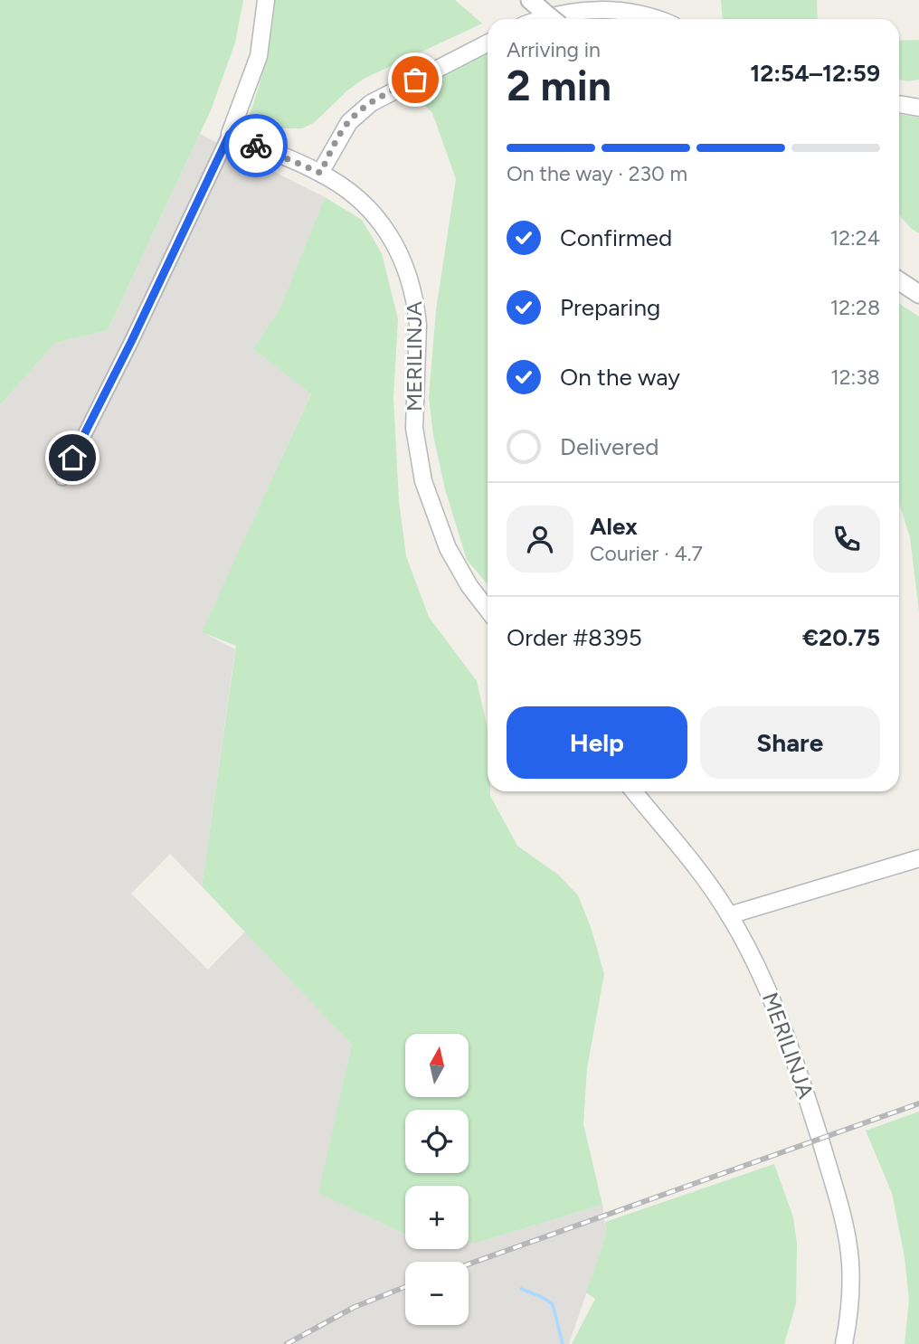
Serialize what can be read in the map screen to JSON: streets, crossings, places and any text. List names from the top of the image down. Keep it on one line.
{"streets":{"street":["MERILINJA"]},"north":"top","page":{"heading":["2 min","Arriving in","12:54–12:59"],"panel":["Alex","Courier · 4.7","Order #8395","€20.75"],"bar":"On the way · 230 m","list":[["Confirmed","12:24"],["Preparing","12:28"],["On the way","12:38"],"Delivered"],"buttons":["Help","Share"],"map_buttons":["+","−"]}}
